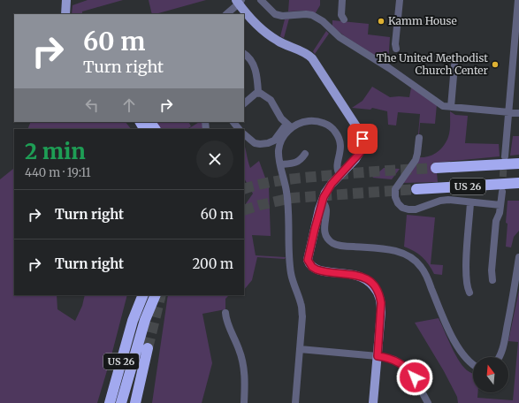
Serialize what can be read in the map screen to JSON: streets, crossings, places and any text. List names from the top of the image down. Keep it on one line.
{"streets":{"highway":["US 26"]},"places":["Kamm House","The United Methodist Church Center"],"north":"top","page":{"turn":["60 m","Turn right"],"heading":["2 min","440 m · 19:11"],"list":[{"name":"Turn right","value":"60 m"},{"name":"Turn right","value":"200 m"}]}}
